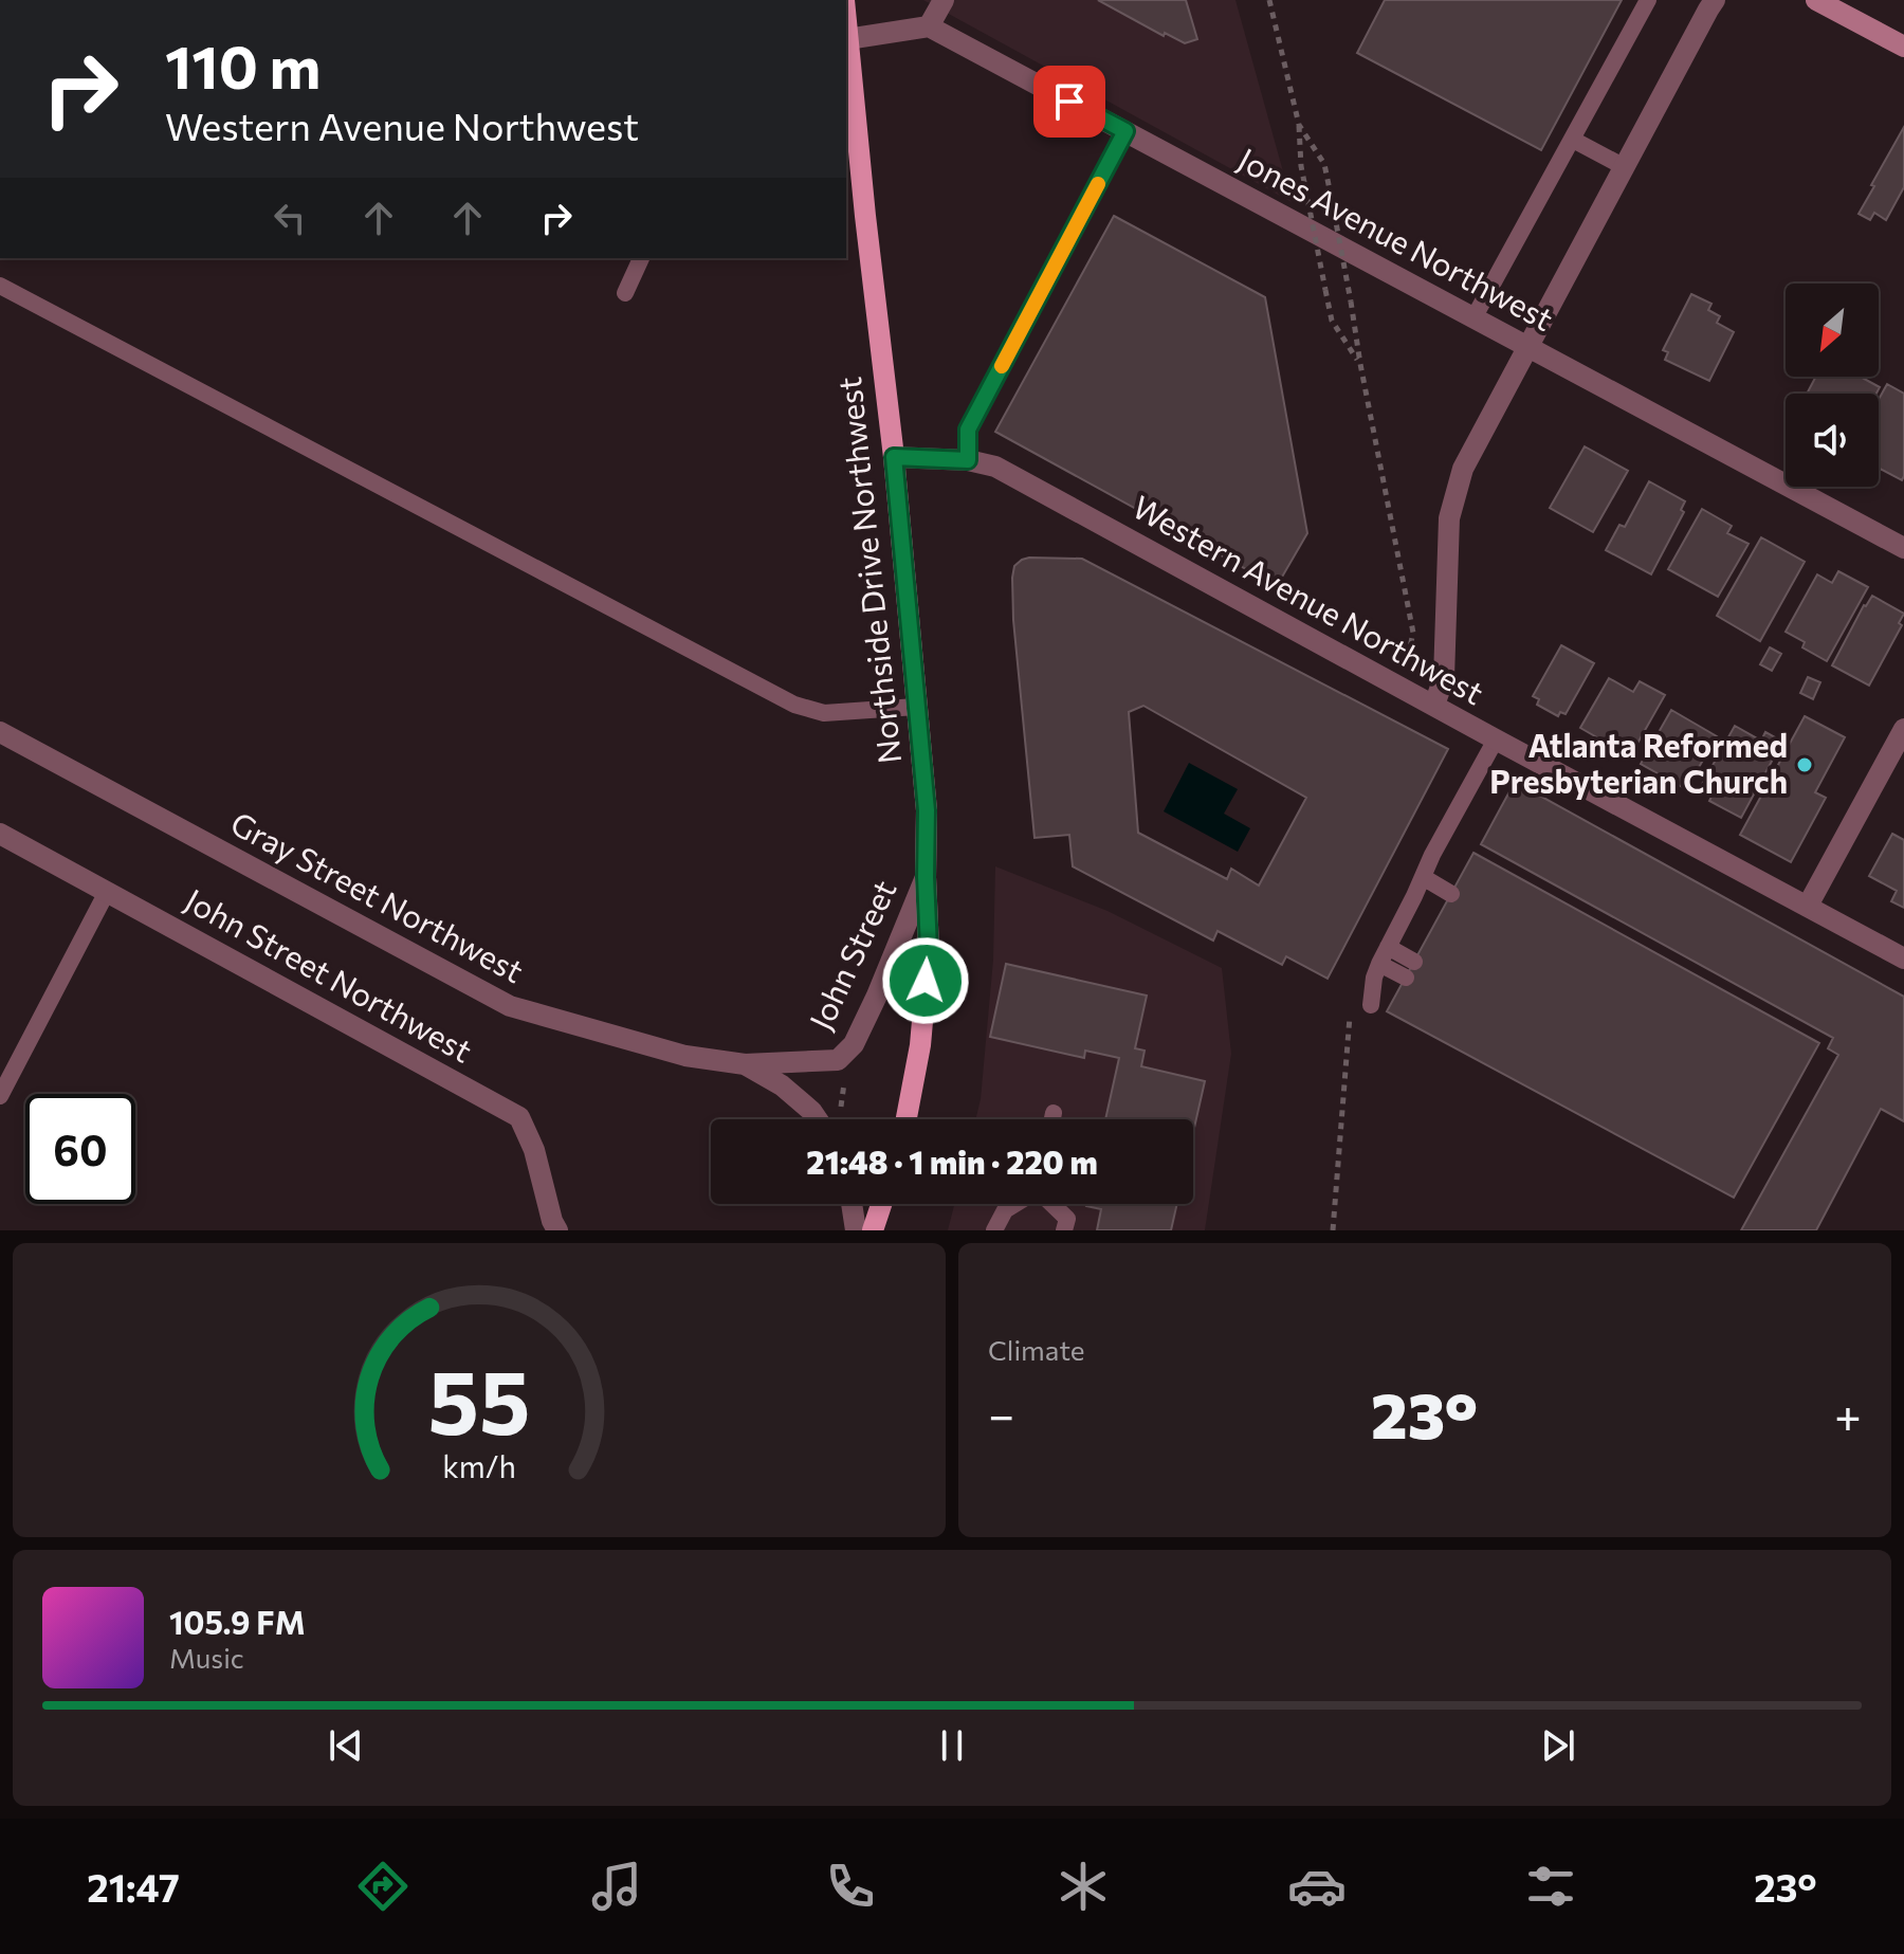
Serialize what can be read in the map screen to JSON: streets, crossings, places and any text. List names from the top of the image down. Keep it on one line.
{"streets":{"main road":["Northside Drive Northwest"],"street":["Jones Avenue Northwest","Western Avenue Northwest","Gray Street Northwest","John Street","John Street Northwest"]},"crossings":[["Northside Drive Northwest","Western Avenue Northwest"],["Northside Drive Northwest","John Street"],["Gray Street Northwest","John Street"]],"places":["Atlanta Reformed Presbyterian Church"],"north":"bottom left","page":{"turn":["110 m","Western Avenue Northwest"],"limit":"60","trip":"21:48 · 1 min · 220 m","tile":"Climate","heat":["−","23°","+"],"song":["105.9 FM","Music"],"tabs":["21:47","23°"],"gauge":["55","km/h"]}}
